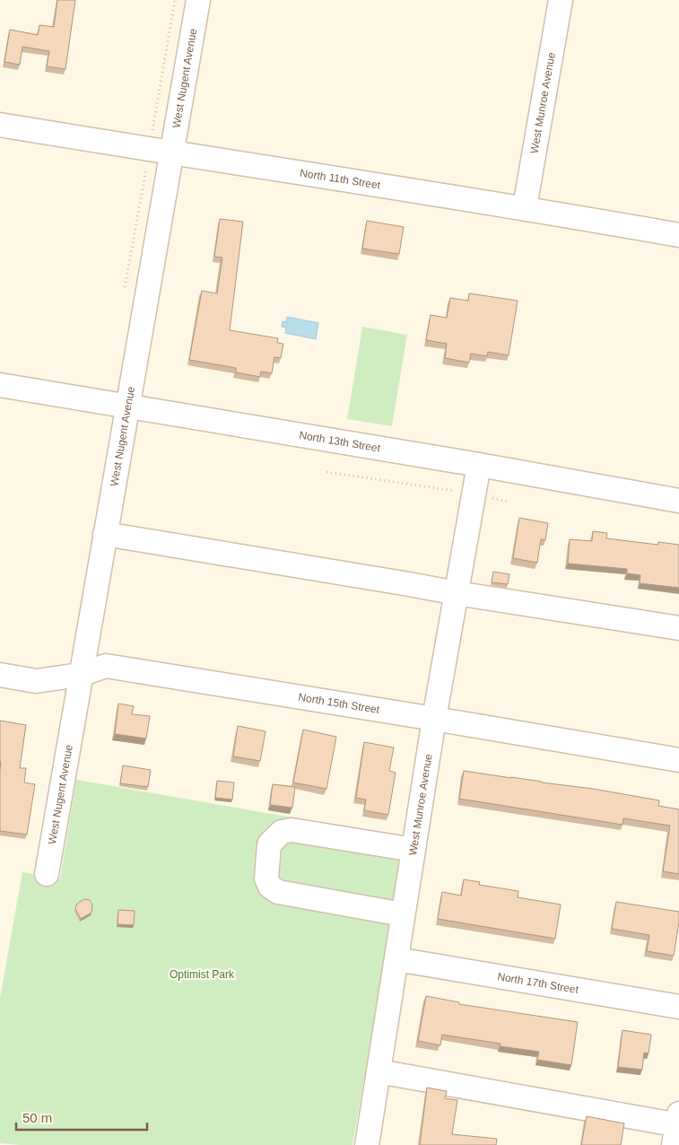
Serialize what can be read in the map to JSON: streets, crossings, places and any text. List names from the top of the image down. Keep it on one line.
{"streets":{"street":["West Nugent Avenue","West Munroe Avenue","North 11th Street","North 13th Street","North 15th Street","North 17th Street"]},"crossings":[["West Nugent Avenue","North 11th Street"],["West Nugent Avenue","North 13th Street"],["West Nugent Avenue","North 15th Street"],["West Munroe Avenue","North 11th Street"],["West Munroe Avenue","North 13th Street"],["West Munroe Avenue","North 15th Street"],["West Munroe Avenue","North 17th Street"]],"parks":["Optimist Park"],"scale_bar":"50 m"}
